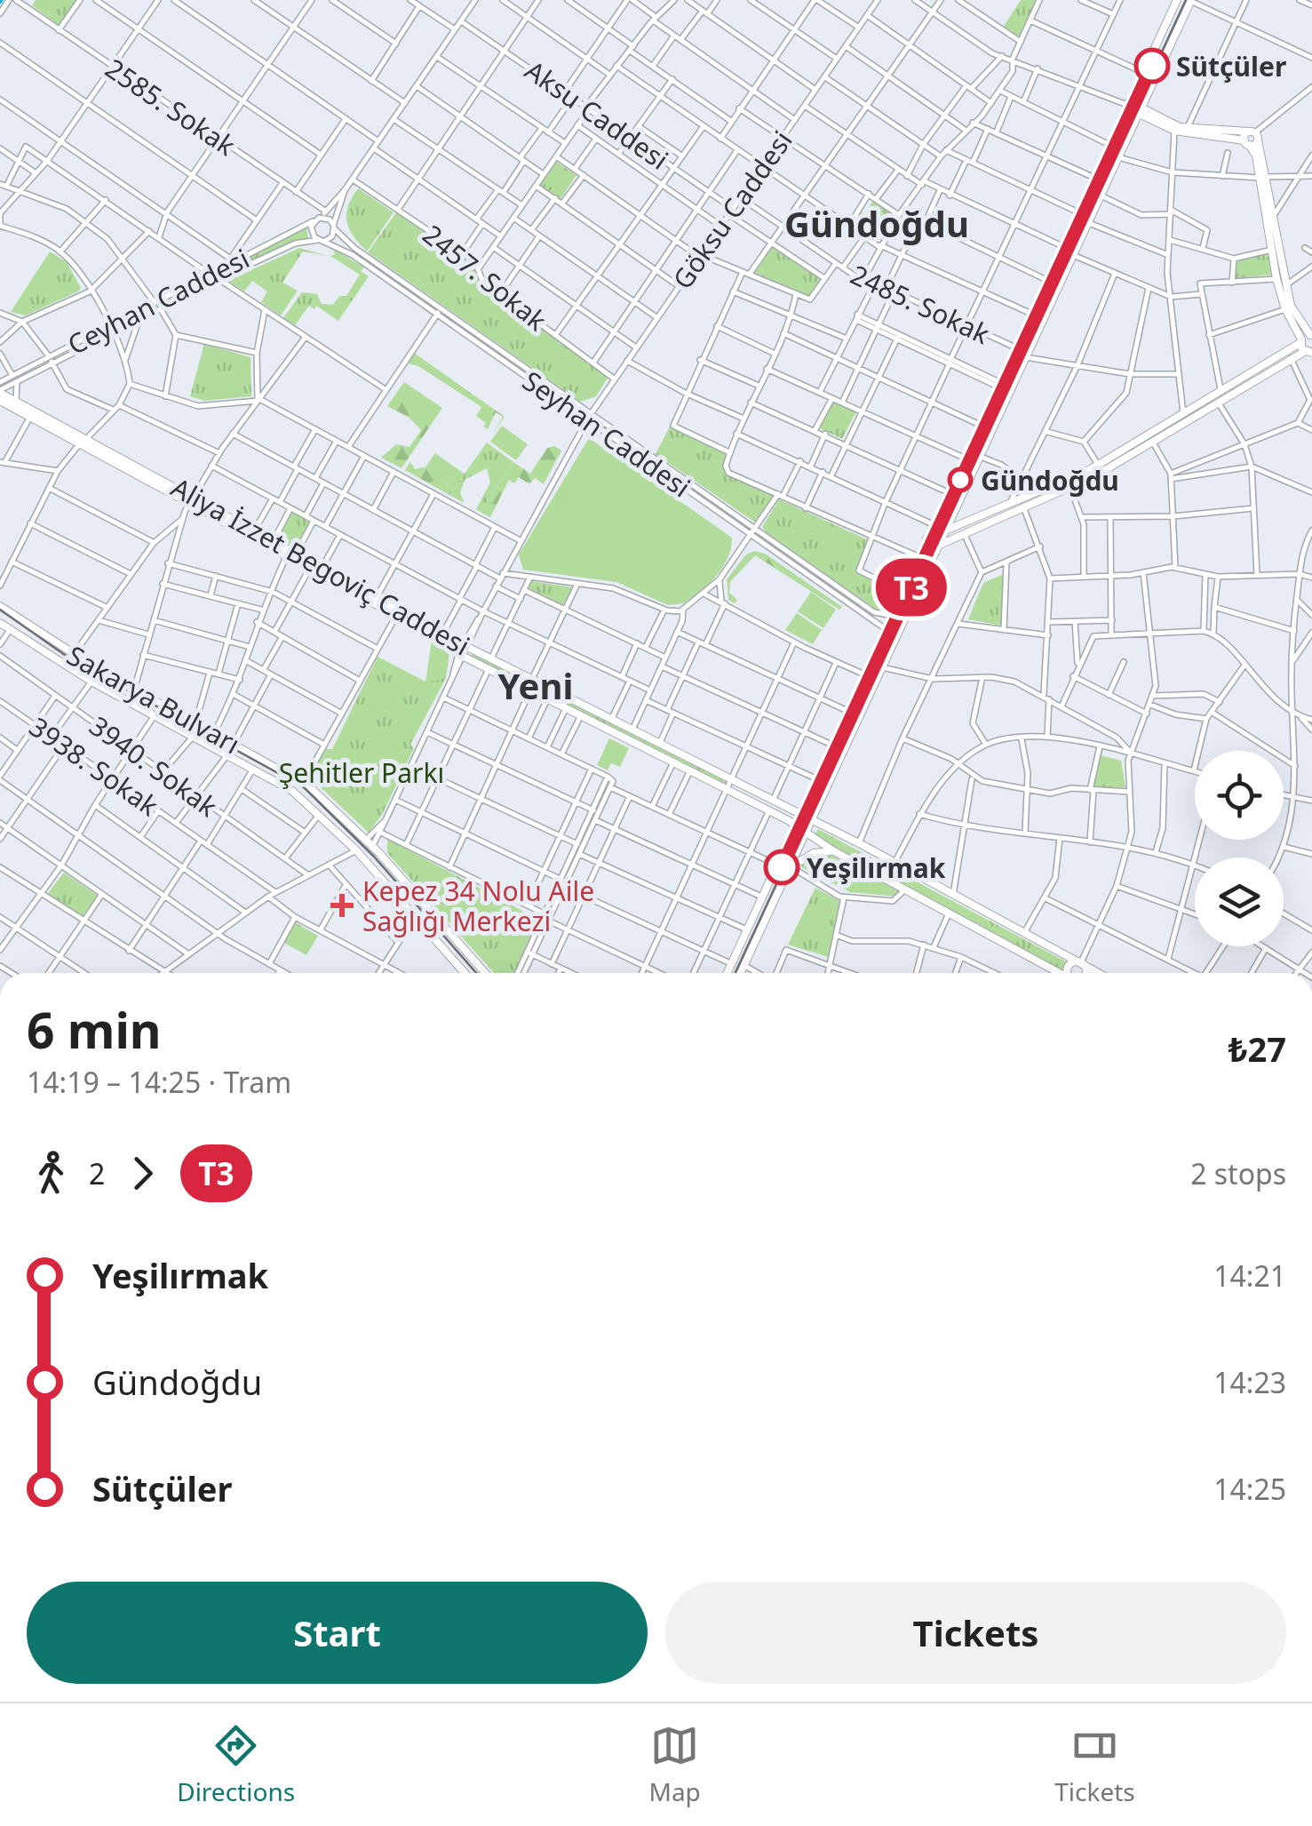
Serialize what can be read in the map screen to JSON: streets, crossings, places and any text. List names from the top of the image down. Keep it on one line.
{"streets":{"main road":["Aliya İzzet Begoviç Caddesi","Sakarya Bulvarı"],"street":["2585. Sokak","Aksu Caddesi","Göksu Caddesi","2457. Sokak","Ceyhan Caddesi","2485. Sokak","Seyhan Caddesi","3938. Sokak","3940. Sokak"]},"crossings":[["2585. Sokak","Ceyhan Caddesi"],["Aksu Caddesi","Göksu Caddesi"],["Aksu Caddesi","Ceyhan Caddesi"],["Göksu Caddesi","2457. Sokak"],["Göksu Caddesi","2485. Sokak"],["Göksu Caddesi","Seyhan Caddesi"],["Göksu Caddesi","Aliya İzzet Begoviç Caddesi"],["Göksu Caddesi","Sakarya Bulvarı"],["2457. Sokak","Ceyhan Caddesi"],["Ceyhan Caddesi","Seyhan Caddesi"],["Ceyhan Caddesi","Aliya İzzet Begoviç Caddesi"]],"districts":["Gündoğdu","Yeni"],"parks":["Şehitler Parkı"],"places":{"other":["Sütçüler","Gündoğdu","Yeşilırmak"],"health":["Kepez 34 Nolu Aile Sağlığı Merkezi"]},"lines":["tram line T3"],"page":{"on_map":"T3","heading":["6 min","14:19 – 14:25 · Tram","₺27"],"legs":["2","T3","2 stops"],"list":[{"name":"Yeşilırmak","value":"14:21"},{"name":"Gündoğdu","value":"14:23"},{"name":"Sütçüler","value":"14:25"}],"buttons":["Start","Tickets"],"tabs":["Directions","Map","Tickets"]}}
